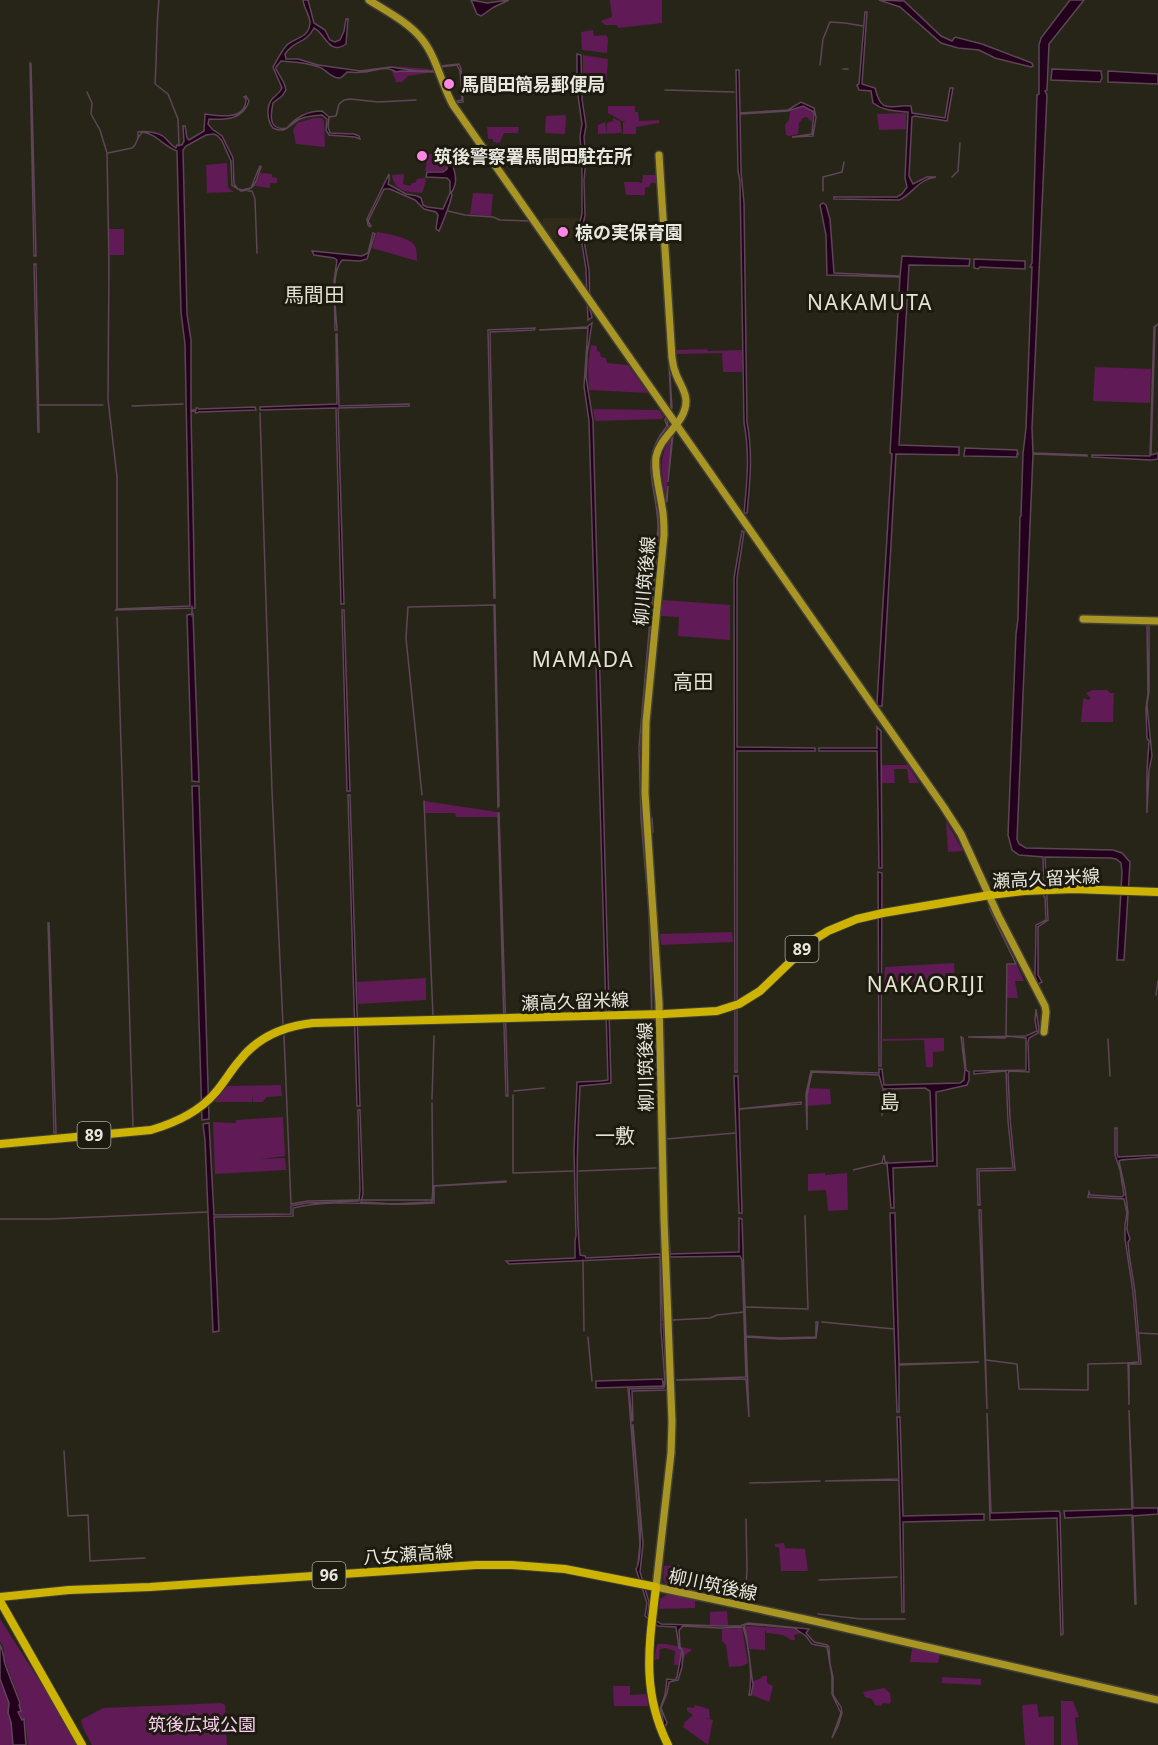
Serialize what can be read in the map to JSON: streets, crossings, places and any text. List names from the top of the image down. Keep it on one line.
{"streets":{"main road":["柳川筑後線","瀬高久留米線","89","八女瀬高線","96"]},"crossings":[["柳川筑後線","瀬高久留米線"],["柳川筑後線","八女瀬高線"]],"districts":["馬間田","NAKAMUTA","MAMADA","高田","NAKAORIJI","島","一敷"],"parks":["筑後広域公園"],"places":["馬間田簡易郵便局","筑後警察署馬間田駐在所","椋の実保育園"]}
